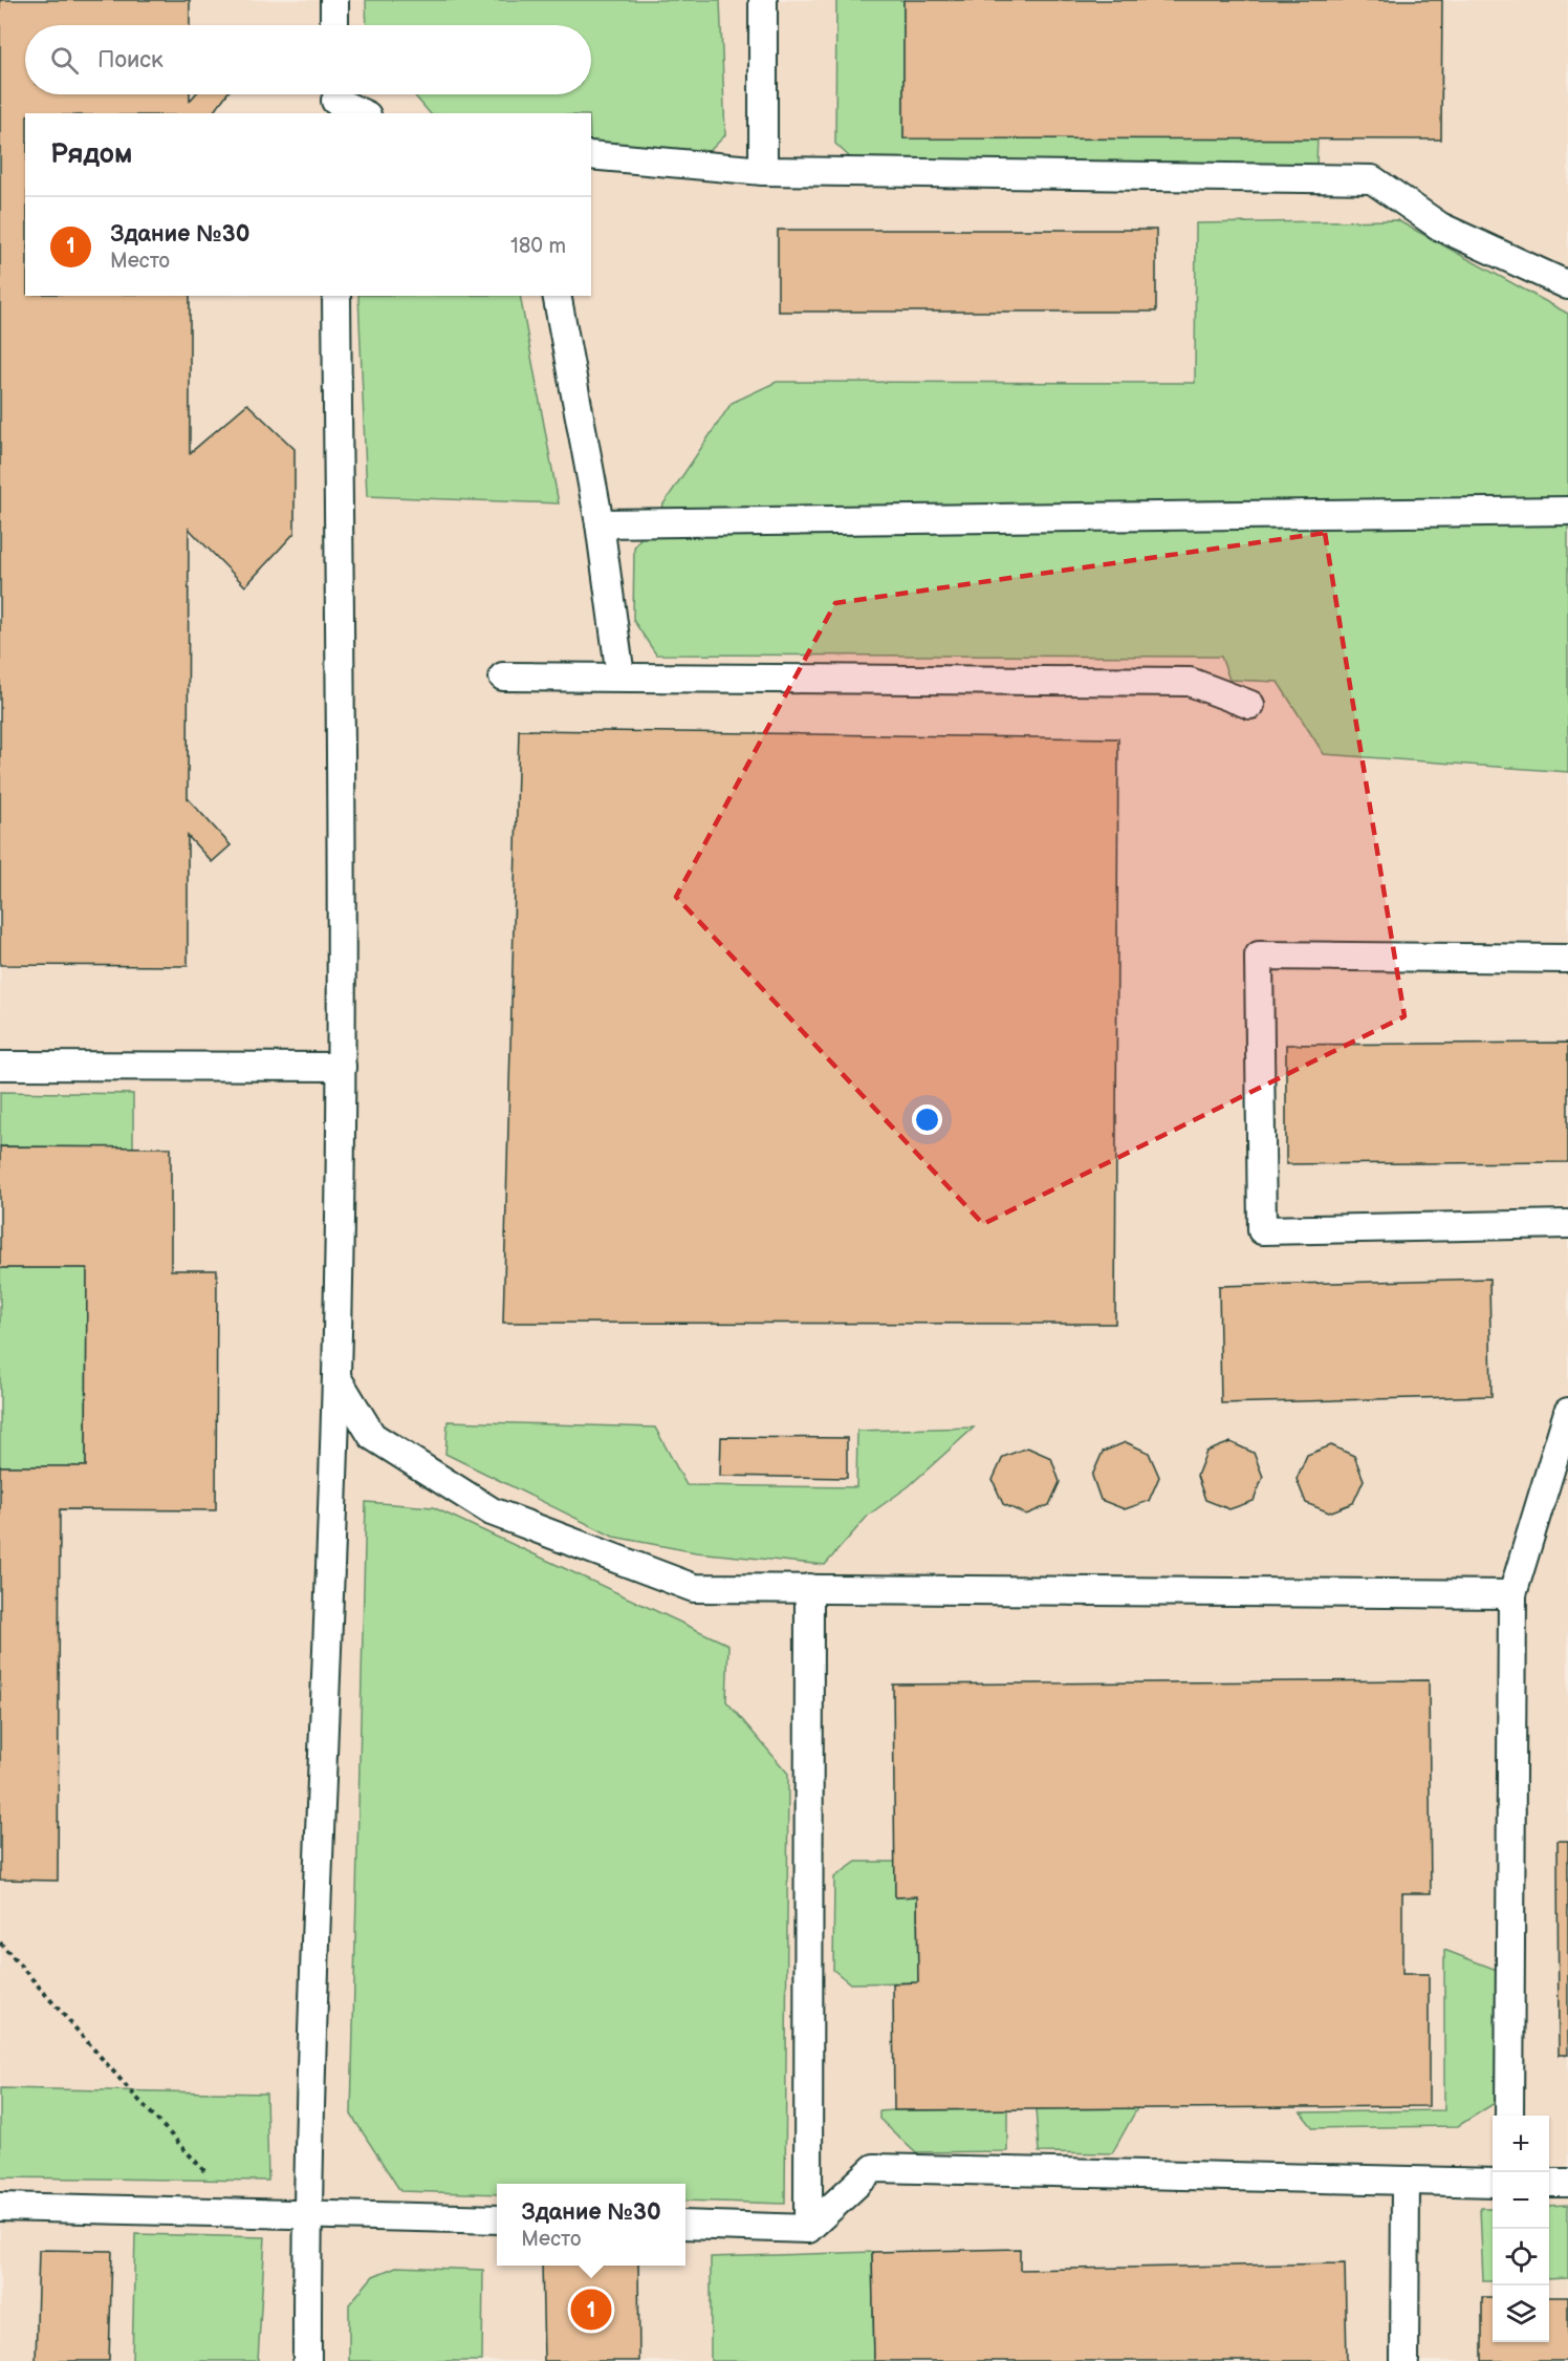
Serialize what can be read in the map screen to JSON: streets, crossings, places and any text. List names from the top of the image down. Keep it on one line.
{"page":{"search":"Поиск","heading":"Рядом","list":[{"mark":"1","name":"Здание №30","note":"Место","value":"180 m"}],"map_buttons":["+","−"],"popup":["Здание №30","Место"],"pins":"1"}}
